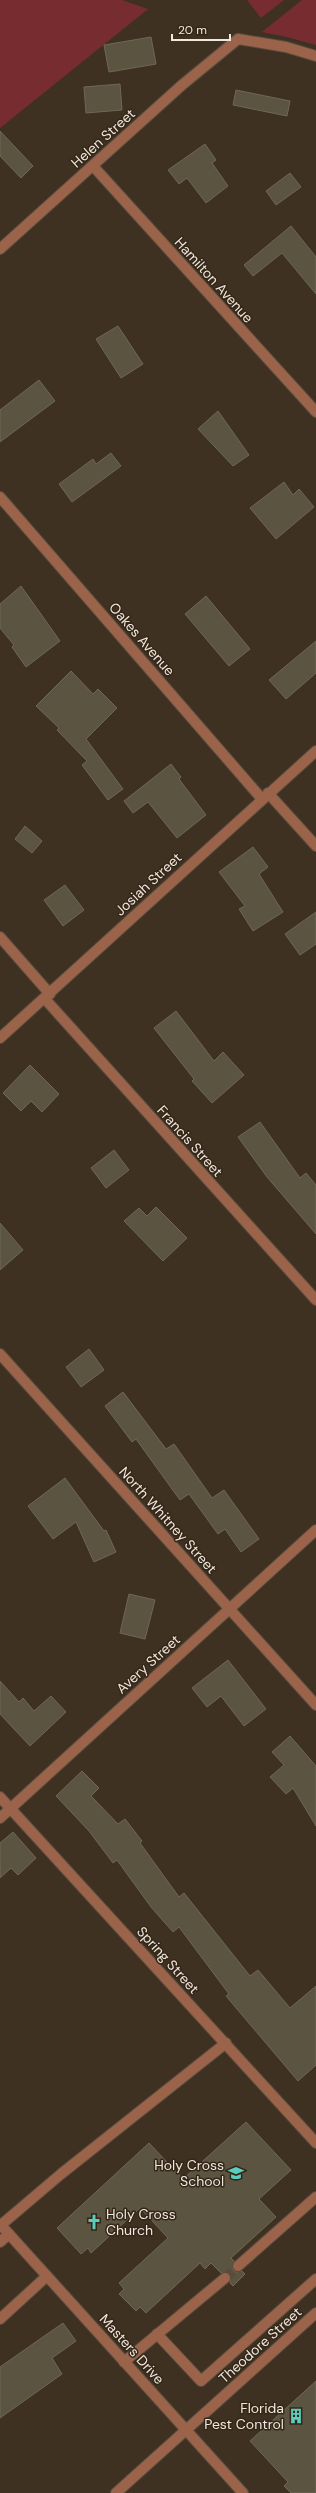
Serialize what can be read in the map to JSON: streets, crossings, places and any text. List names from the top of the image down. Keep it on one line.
{"streets":{"street":["Helen Street","Hamilton Avenue","Oakes Avenue","Josiah Street","Francis Street","North Whitney Street","Avery Street","Spring Street","Theodore Street","Masters Drive"]},"crossings":[["Helen Street","Hamilton Avenue"],["Oakes Avenue","Josiah Street"],["Josiah Street","Francis Street"],["North Whitney Street","Avery Street"],["Avery Street","Spring Street"],["Theodore Street","Masters Drive"]],"places":{"school or university":["Holy Cross School"],"church":["Holy Cross Church"],"building":["Florida Pest Control"]},"scale_bar":"20 m"}
